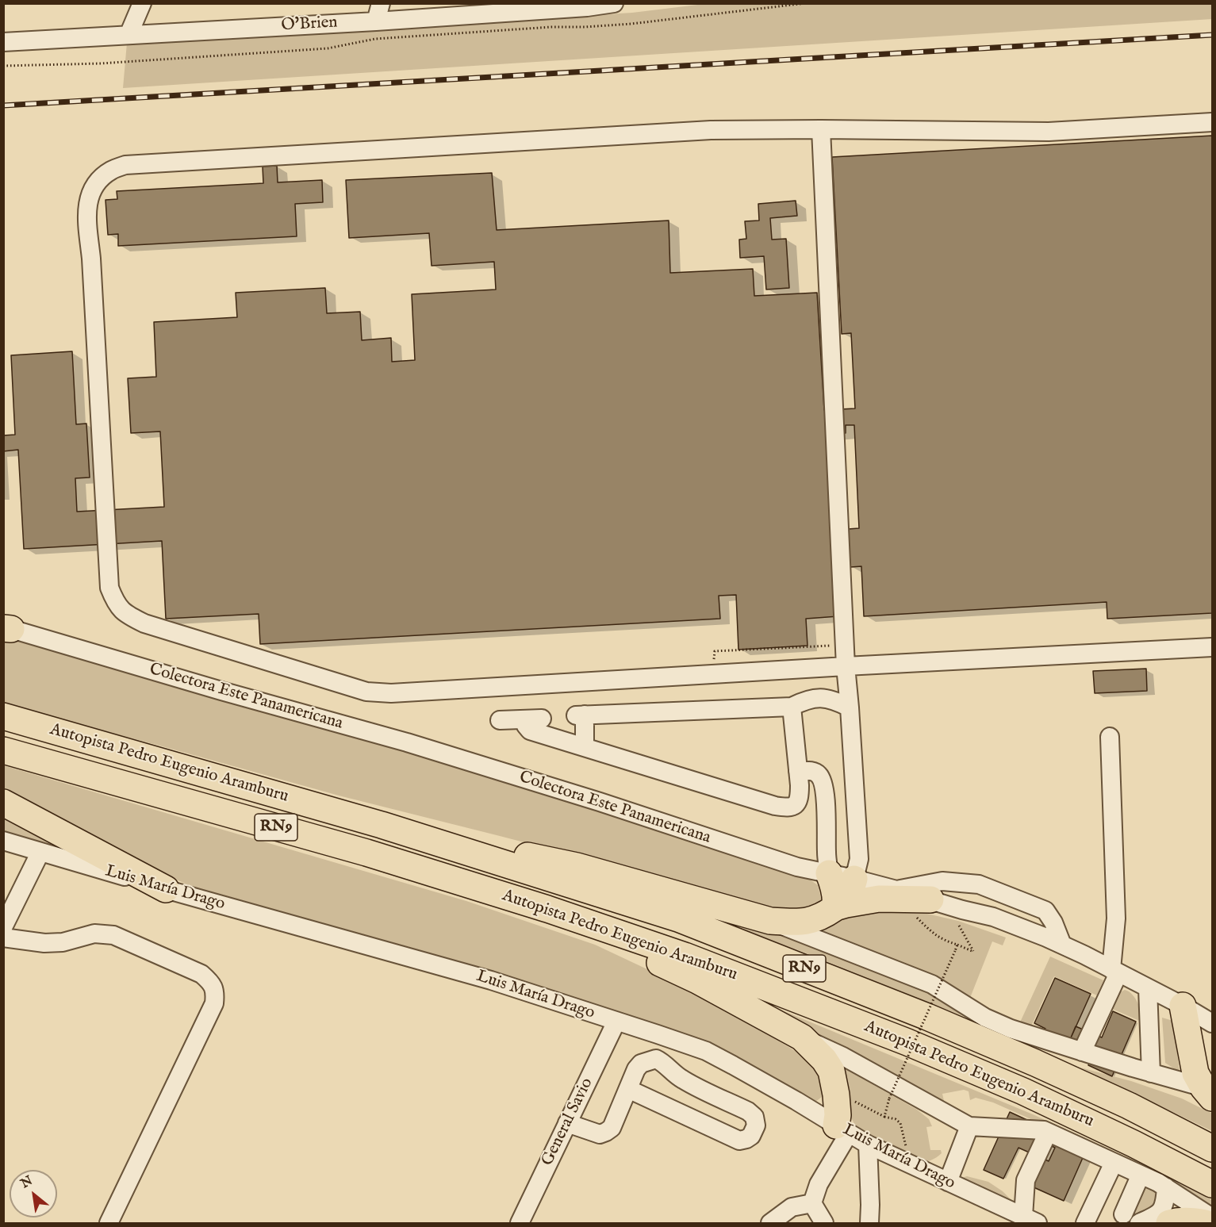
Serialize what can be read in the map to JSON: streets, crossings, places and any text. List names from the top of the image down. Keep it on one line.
{"streets":{"highway":["Autopista Pedro Eugenio Aramburu","RN9"],"street":["O'Brien","Colectora Este Panamericana","Luis María Drago","General Savio"]},"crossings":[["Luis María Drago","General Savio"]],"north":"top left"}
